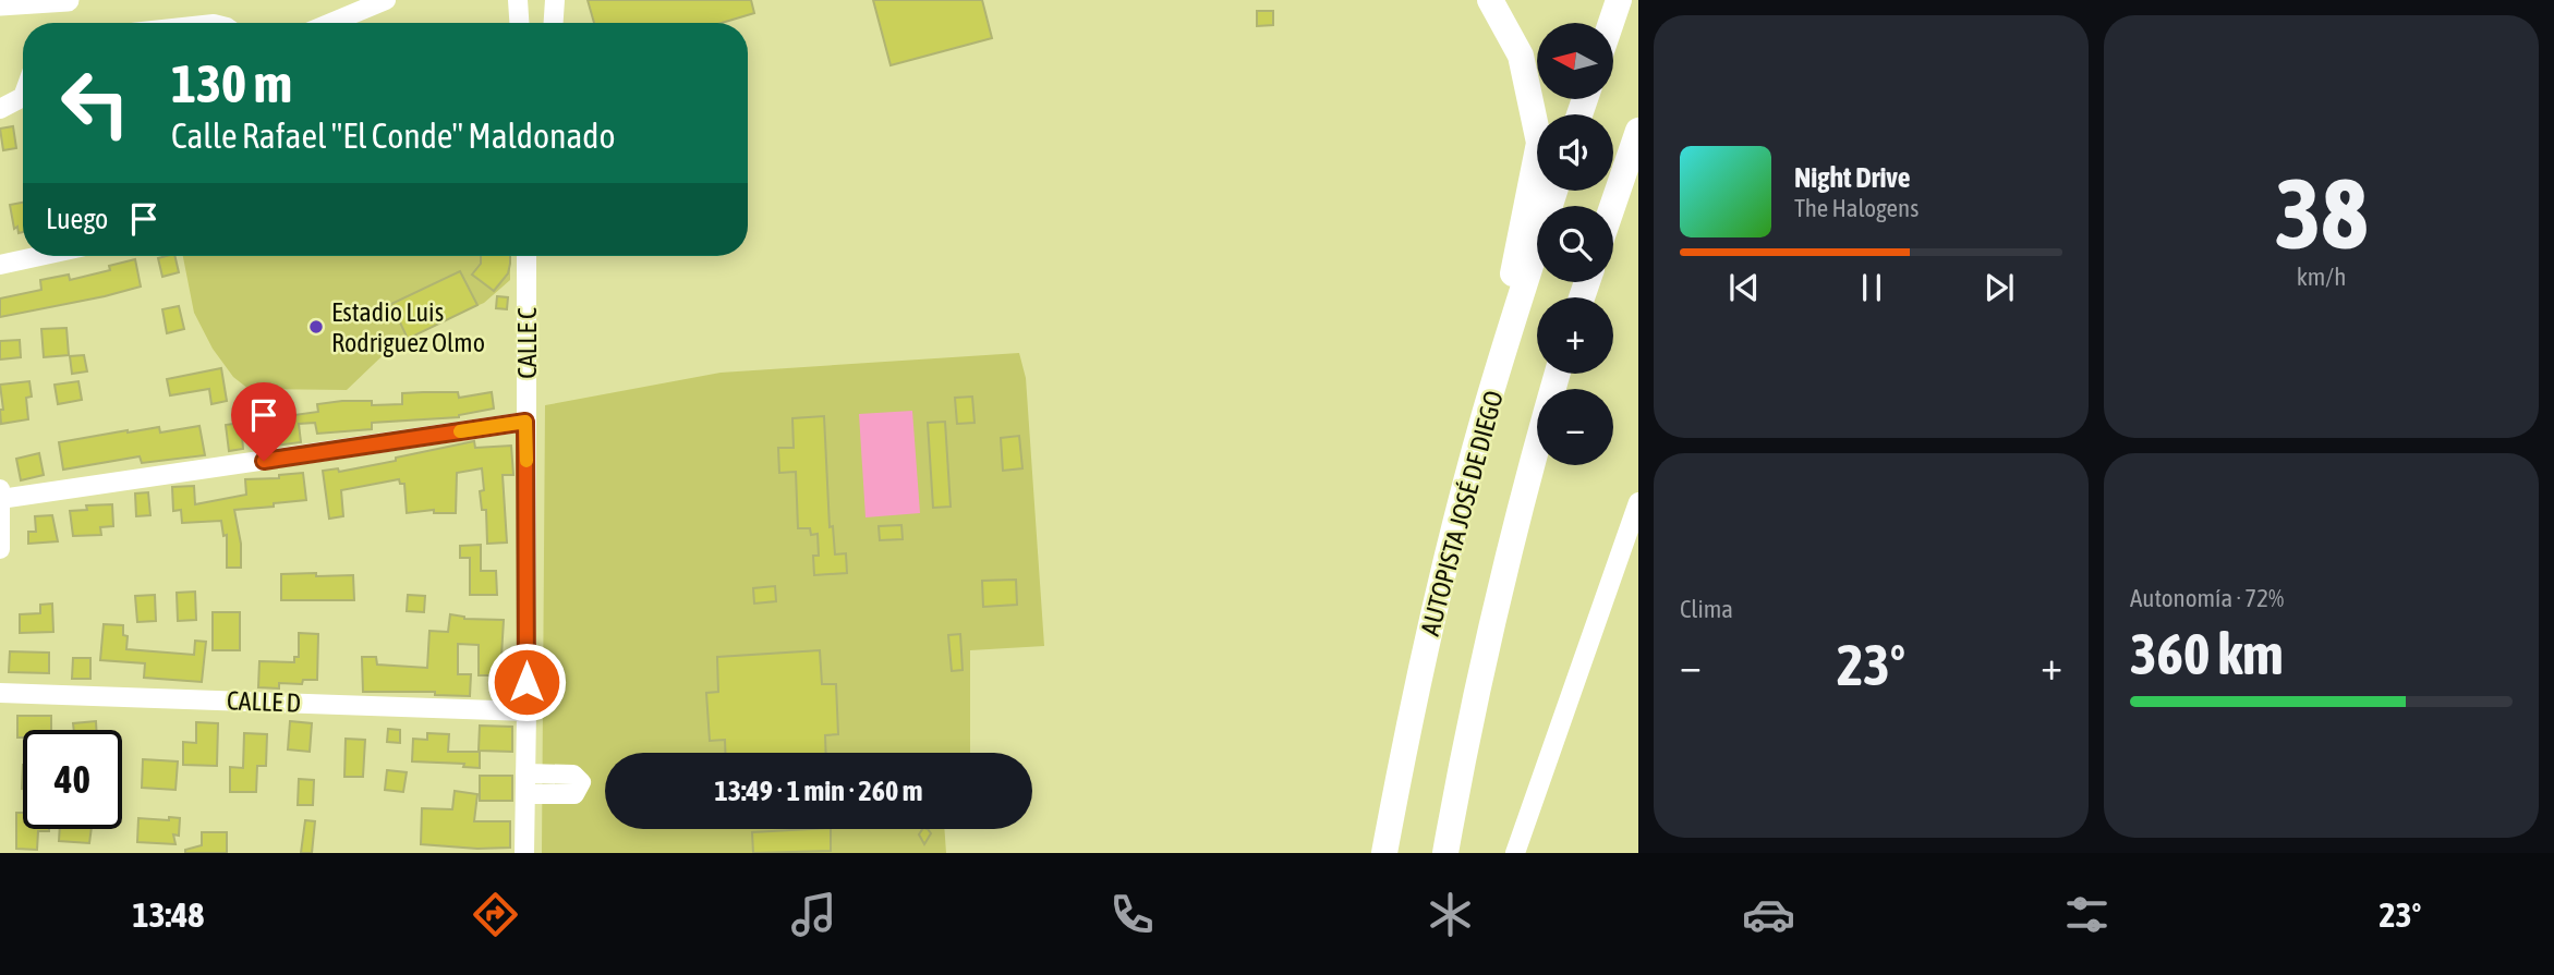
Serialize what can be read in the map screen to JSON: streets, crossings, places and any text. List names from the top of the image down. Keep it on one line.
{"streets":{"highway":["AUTOPISTA JOSÉ DE DIEGO"],"street":["CALLE C","CALLE D"]},"crossings":[["CALLE C","CALLE D"]],"places":["Estadio Luis Rodriguez Olmo"],"north":"left","page":{"tile":[["38","km/h"],"Clima",["Autonomía · 72%","360 km"]],"map_buttons":["+","−"],"turn":["130 m","Calle Rafael \"El Conde\" Maldonado"],"song":["Night Drive","The Halogens"],"then":"Luego","heat":["−","23°","+"],"limit":"40","trip":"13:49 · 1 min · 260 m","tabs":["13:48","23°"]}}
